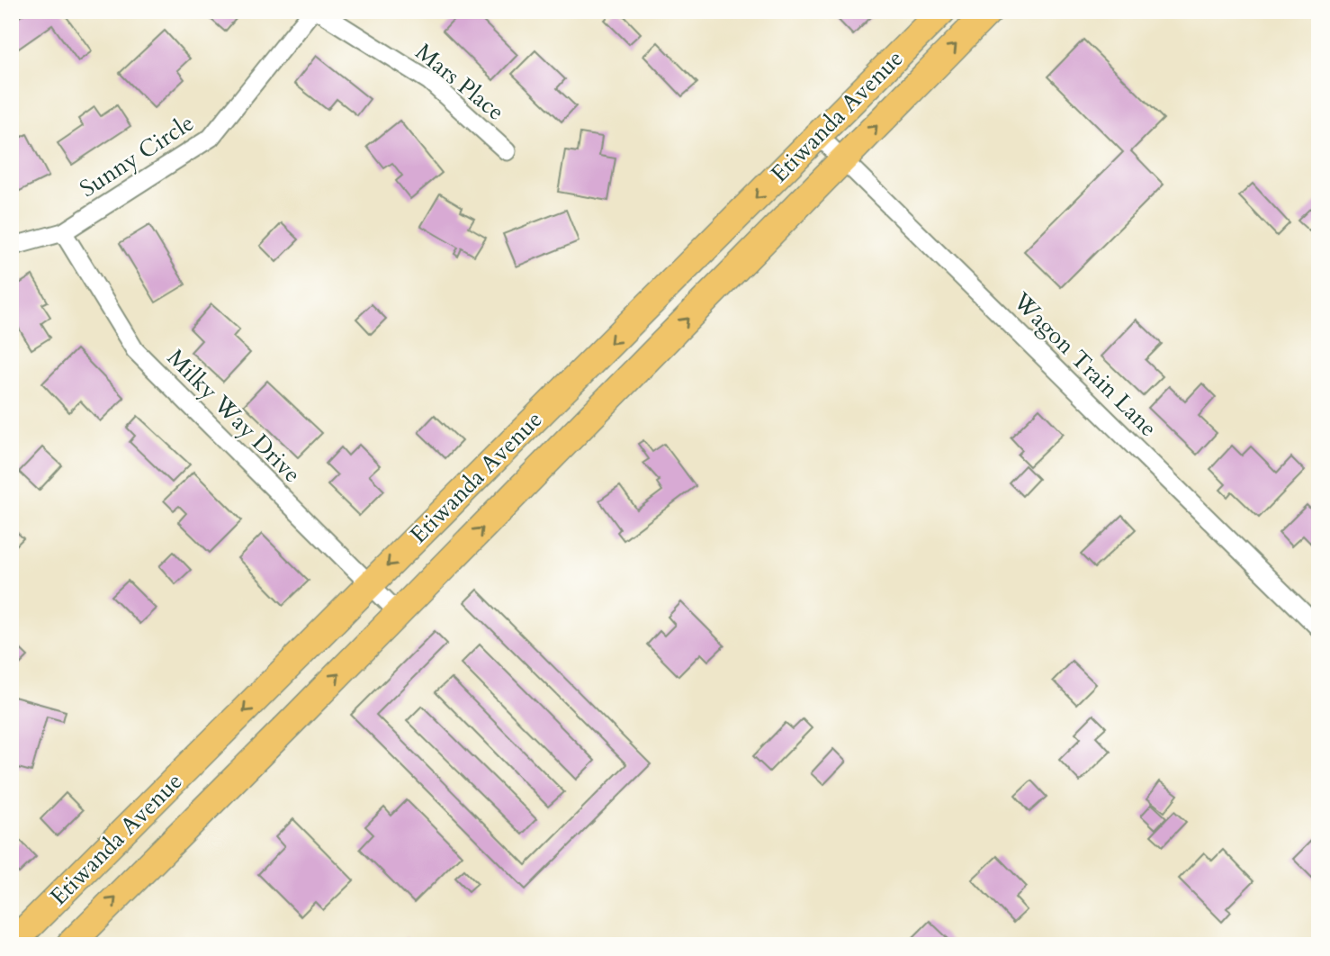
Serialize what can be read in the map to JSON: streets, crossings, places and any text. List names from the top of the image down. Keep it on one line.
{"streets":{"main road":["Etiwanda Avenue"],"street":["Mars Place","Sunny Circle","Wagon Train Lane","Milky Way Drive"]},"crossings":[["Etiwanda Avenue","Wagon Train Lane"],["Etiwanda Avenue","Milky Way Drive"],["Sunny Circle","Milky Way Drive"]]}
